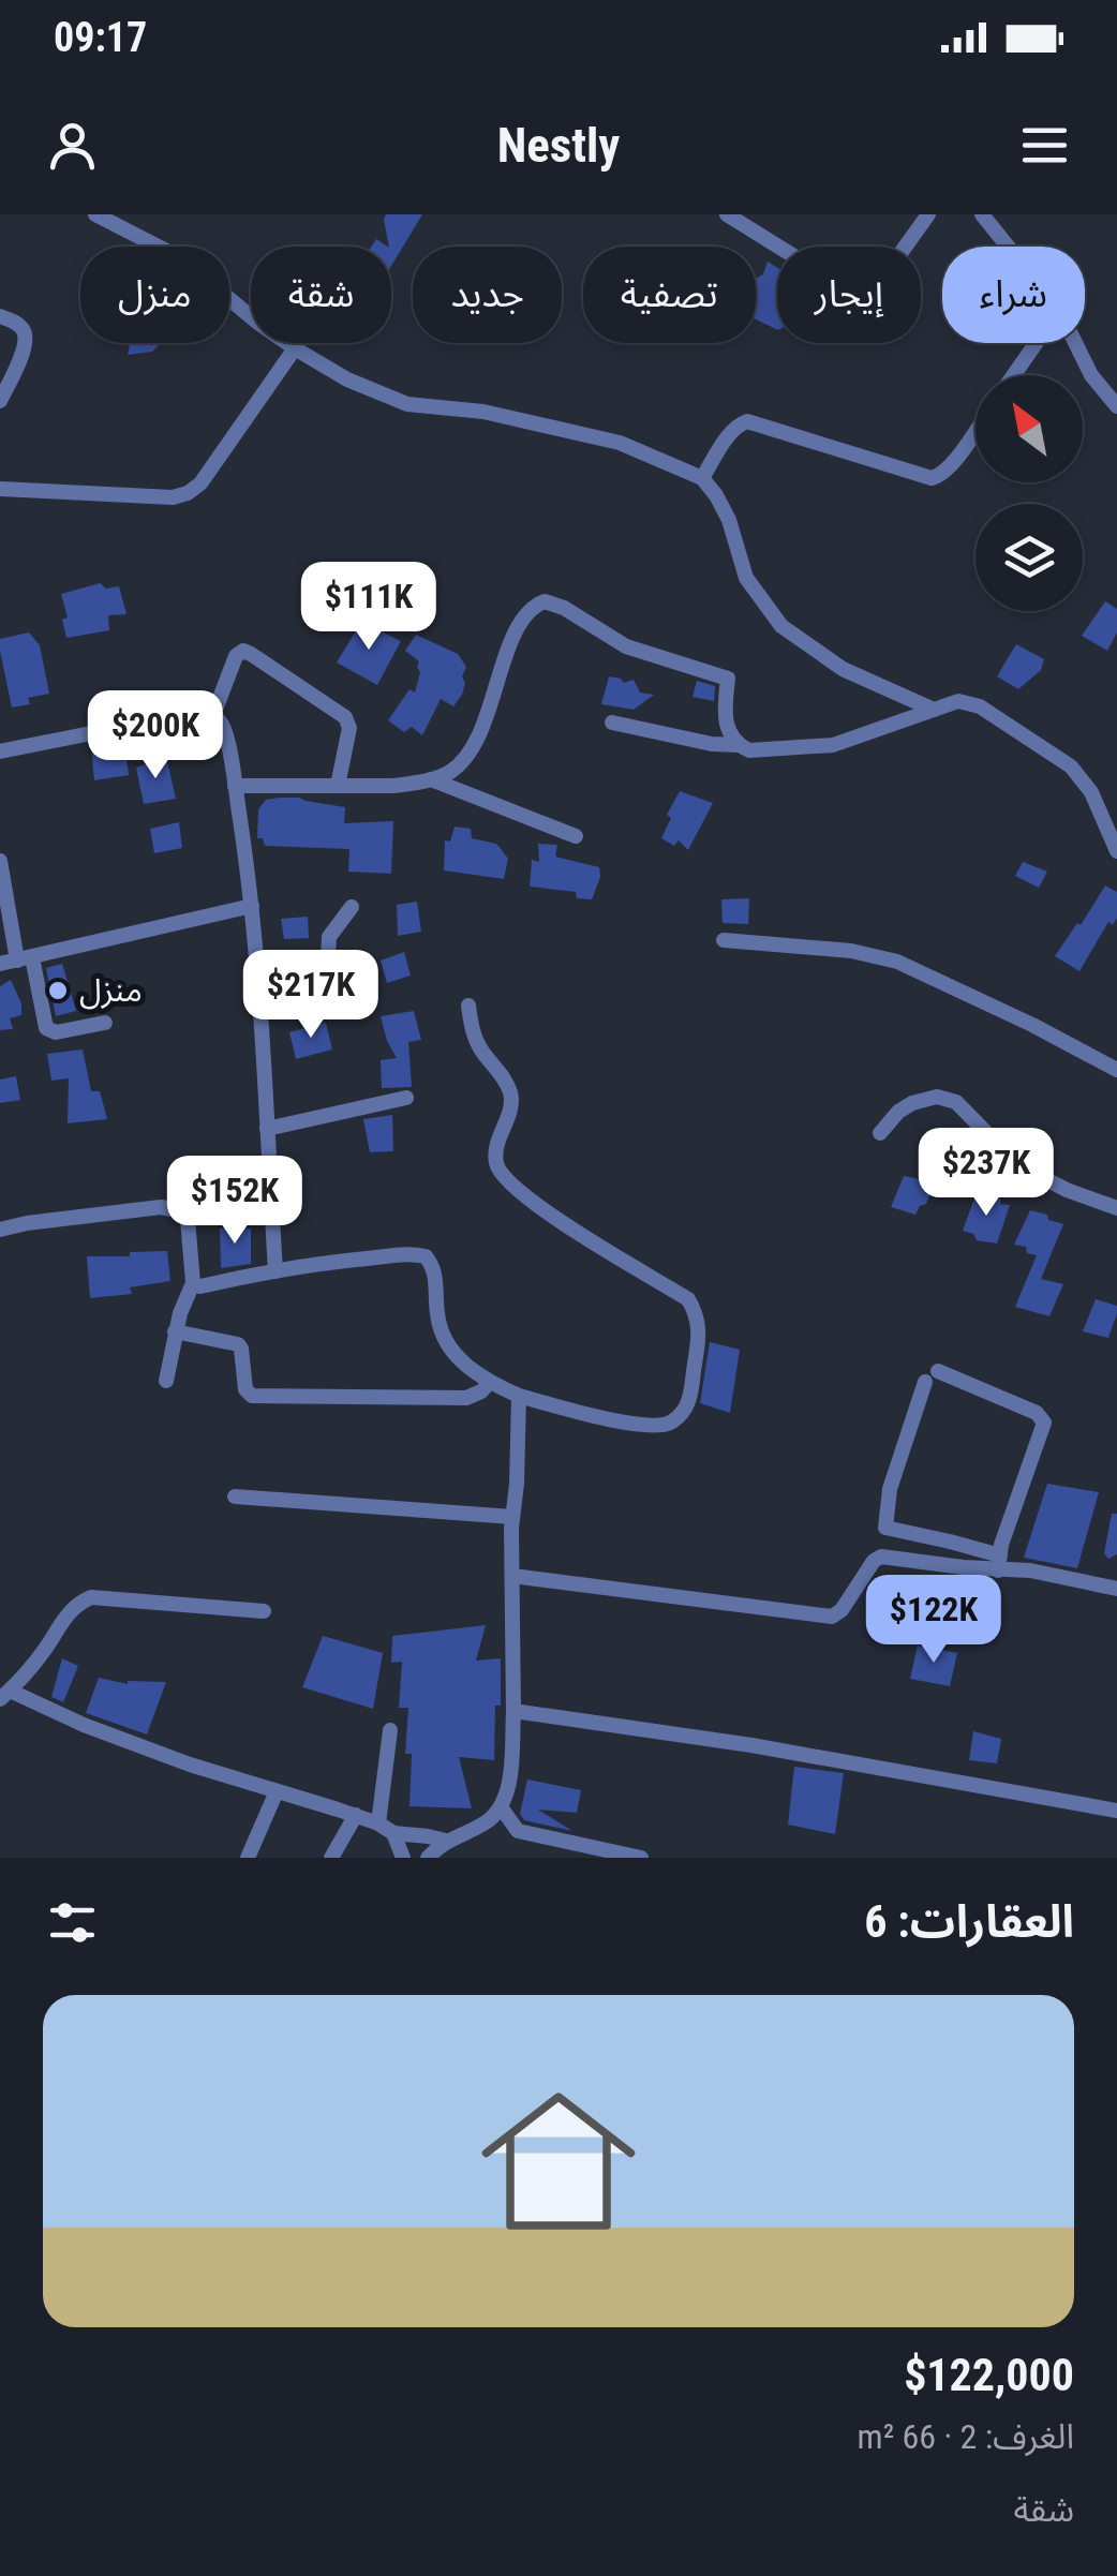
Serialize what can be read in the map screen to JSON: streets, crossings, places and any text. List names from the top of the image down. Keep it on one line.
{"places":["منزل"],"north":"top left","page":{"status":"09:17","header":"Nestly","chip":["شراء","إيجار","تصفية","جديد","شقة","منزل"],"price":["$111K","$200K","$217K","$237K","$152K","$122K"],"heading":"العقارات: 6","list":[{"name":"$122,000","note":"الغرف: 2 · 66 m² · شقة"}]}}
